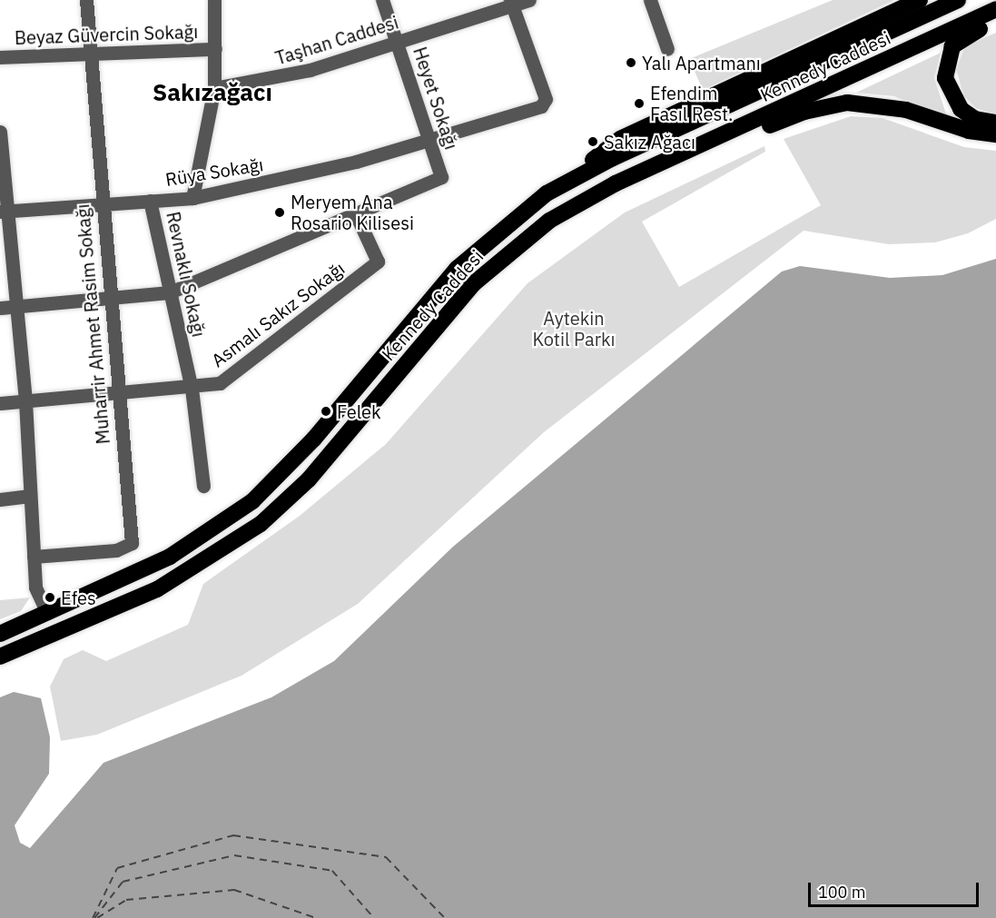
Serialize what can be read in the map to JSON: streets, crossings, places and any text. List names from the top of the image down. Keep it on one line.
{"streets":{"highway":["Kennedy Caddesi"],"street":["Beyaz Güvercin Sokağı","Taşhan Caddesi","Heyet Sokağı","Rüya Sokağı","Revnaklı Sokağı","Asmalı Sakız Sokağı","Muharrir Ahmet Rasim Sokağı"]},"crossings":[["Beyaz Güvercin Sokağı","Muharrir Ahmet Rasim Sokağı"],["Taşhan Caddesi","Heyet Sokağı"],["Taşhan Caddesi","Rüya Sokağı"],["Heyet Sokağı","Rüya Sokağı"],["Heyet Sokağı","Asmalı Sakız Sokağı"],["Rüya Sokağı","Revnaklı Sokağı"],["Rüya Sokağı","Muharrir Ahmet Rasim Sokağı"],["Revnaklı Sokağı","Asmalı Sakız Sokağı"],["Asmalı Sakız Sokağı","Muharrir Ahmet Rasim Sokağı"]],"districts":["Sakızağacı"],"parks":["Aytekin Kotil Parkı"],"places":["Yalı Apartmanı","Efendim Fasıl Rest.","Sakız Ağacı","Meryem Ana Rosario Kilisesi","Felek","Efes"],"scale_bar":"100 m"}
